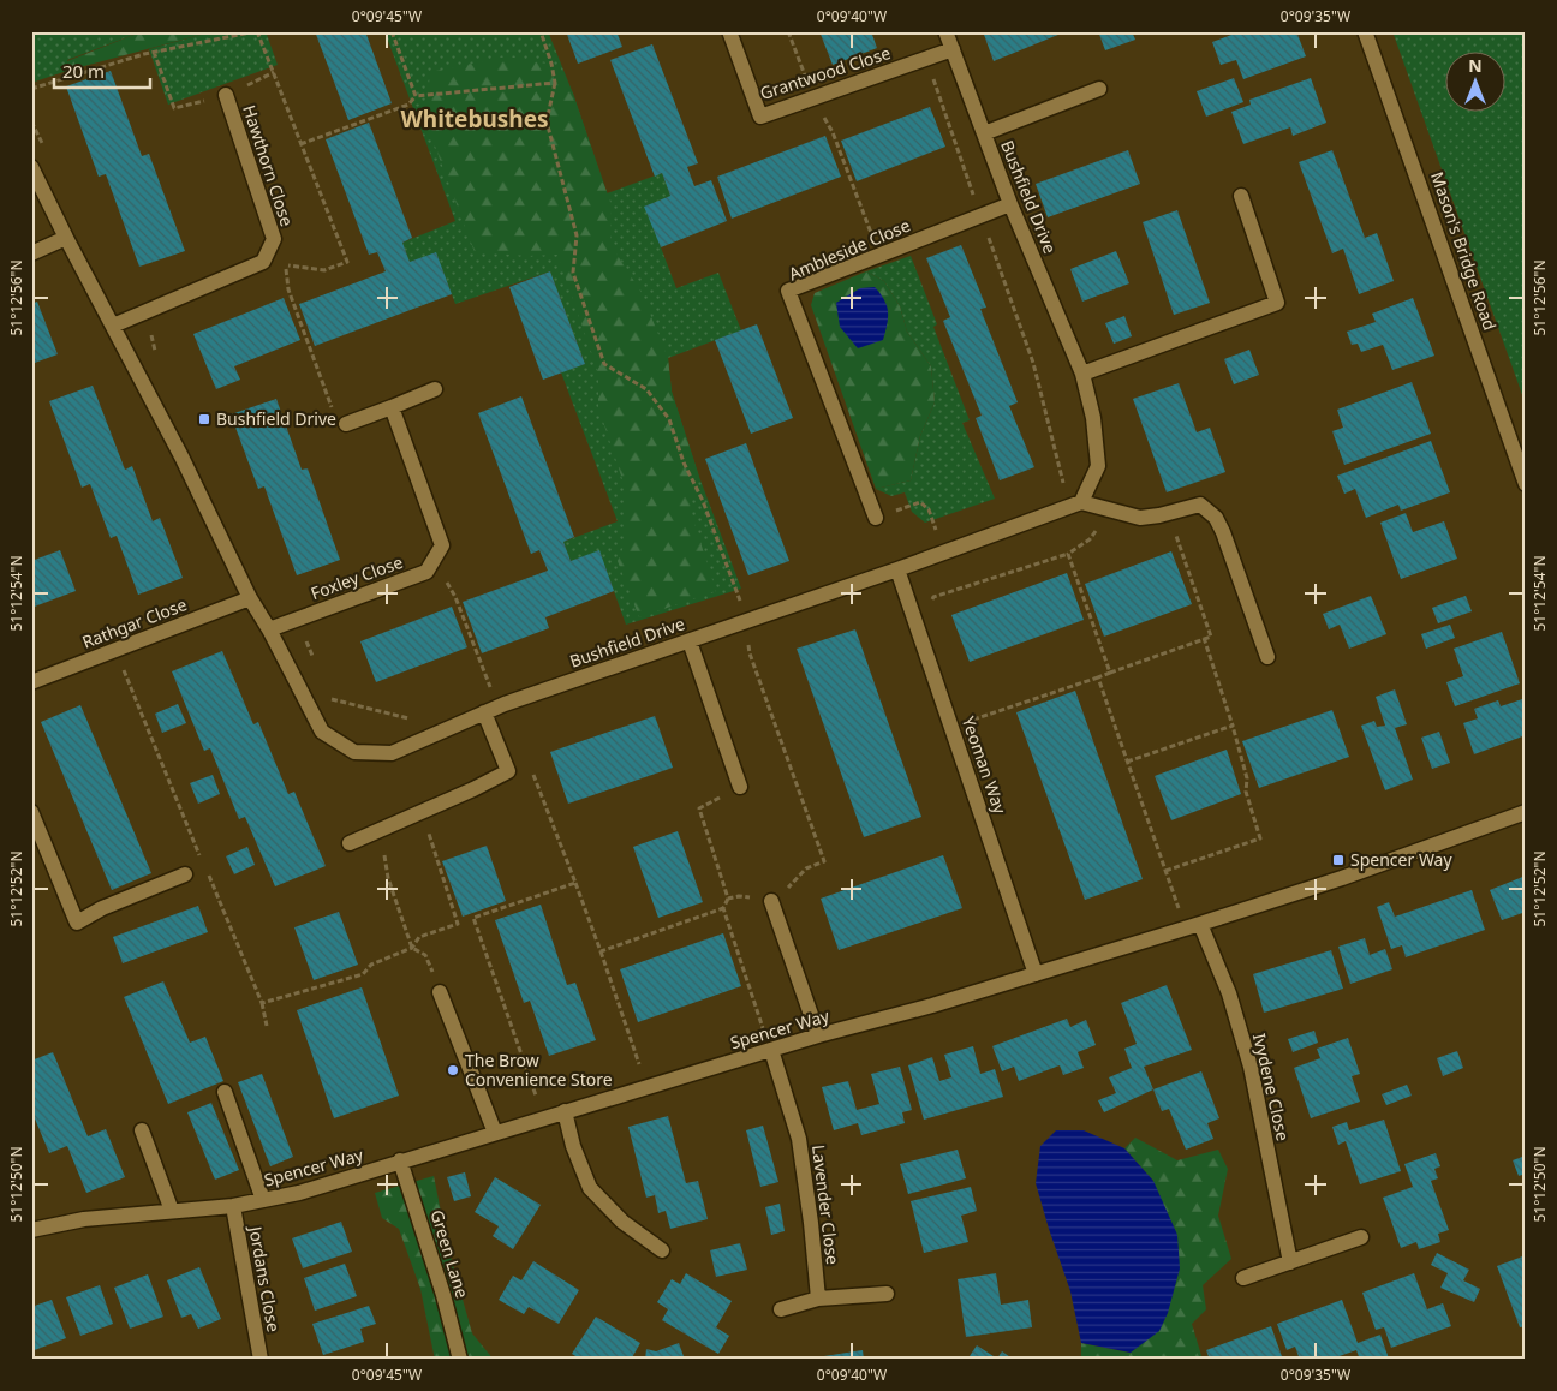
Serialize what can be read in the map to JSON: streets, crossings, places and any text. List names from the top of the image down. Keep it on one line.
{"streets":{"street":["Grantwood Close","Hawthorn Close","Bushfield Drive","Ambleside Close","Mason's Bridge Road","Foxley Close","Rathgar Close","Yeoman Way","Spencer Way","Ivydene Close","Lavender Close","Green Lane","Jordans Close"]},"crossings":[["Grantwood Close","Bushfield Drive"],["Hawthorn Close","Bushfield Drive"],["Bushfield Drive","Ambleside Close"],["Bushfield Drive","Foxley Close"],["Bushfield Drive","Rathgar Close"],["Bushfield Drive","Yeoman Way"],["Yeoman Way","Spencer Way"],["Spencer Way","Ivydene Close"],["Spencer Way","Lavender Close"],["Spencer Way","Green Lane"],["Spencer Way","Jordans Close"]],"districts":["Whitebushes"],"places":{"transit":["Bushfield Drive","Spencer Way"],"other":["The Brow Convenience Store"]},"scale_bar":"20 m","north":"top","coordinates":["0°09'45\"W","0°09'40\"W","0°09'35\"W","51°12'56\"N","51°12'54\"N","51°12'52\"N","51°12'50\"N"]}
